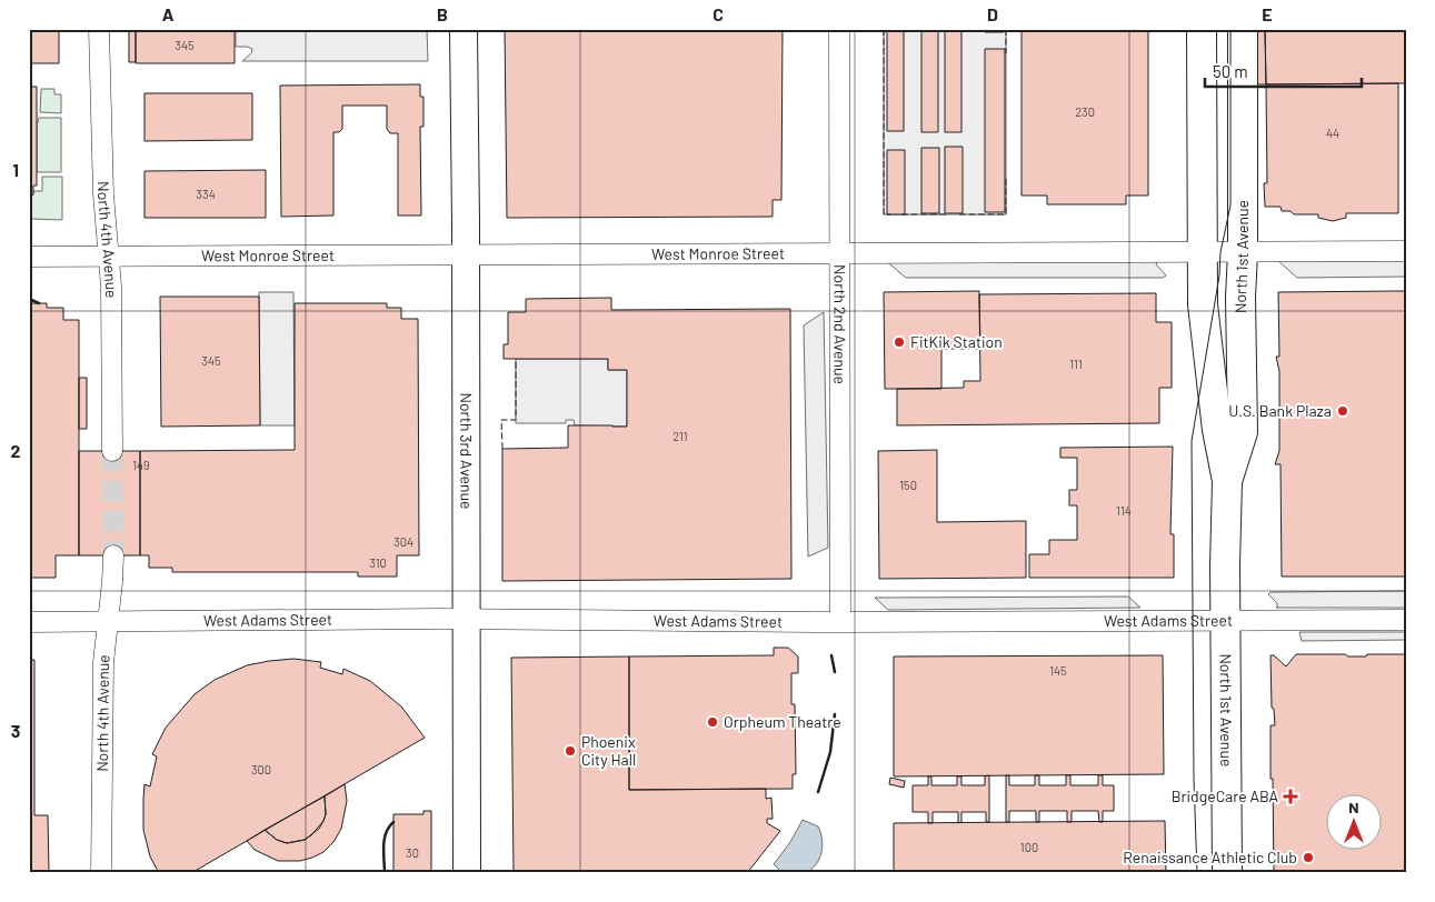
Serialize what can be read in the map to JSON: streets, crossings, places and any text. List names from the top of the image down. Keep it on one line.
{"streets":{"main road":["North 1st Avenue"],"street":["North 4th Avenue","West Monroe Street","North 2nd Avenue","North 3rd Avenue","West Adams Street"]},"crossings":[["North 4th Avenue","West Monroe Street"],["North 4th Avenue","West Adams Street"],["West Monroe Street","North 1st Avenue"],["West Monroe Street","North 2nd Avenue"],["West Monroe Street","North 3rd Avenue"],["North 1st Avenue","West Adams Street"],["North 2nd Avenue","West Adams Street"],["North 3rd Avenue","West Adams Street"]],"places":{"other":["FitKik Station","U.S. Bank Plaza","Orpheum Theatre","Phoenix City Hall","Renaissance Athletic Club"],"health":["BridgeCare ABA"]},"house_numbers":["345","230","44","334","345","111","211","149","150","114","304","310","145","300","100","30"],"scale_bar":"50 m","north":"top","grid":{"columns":["A","B","C","D","E"],"rows":["1","2","3"]}}
